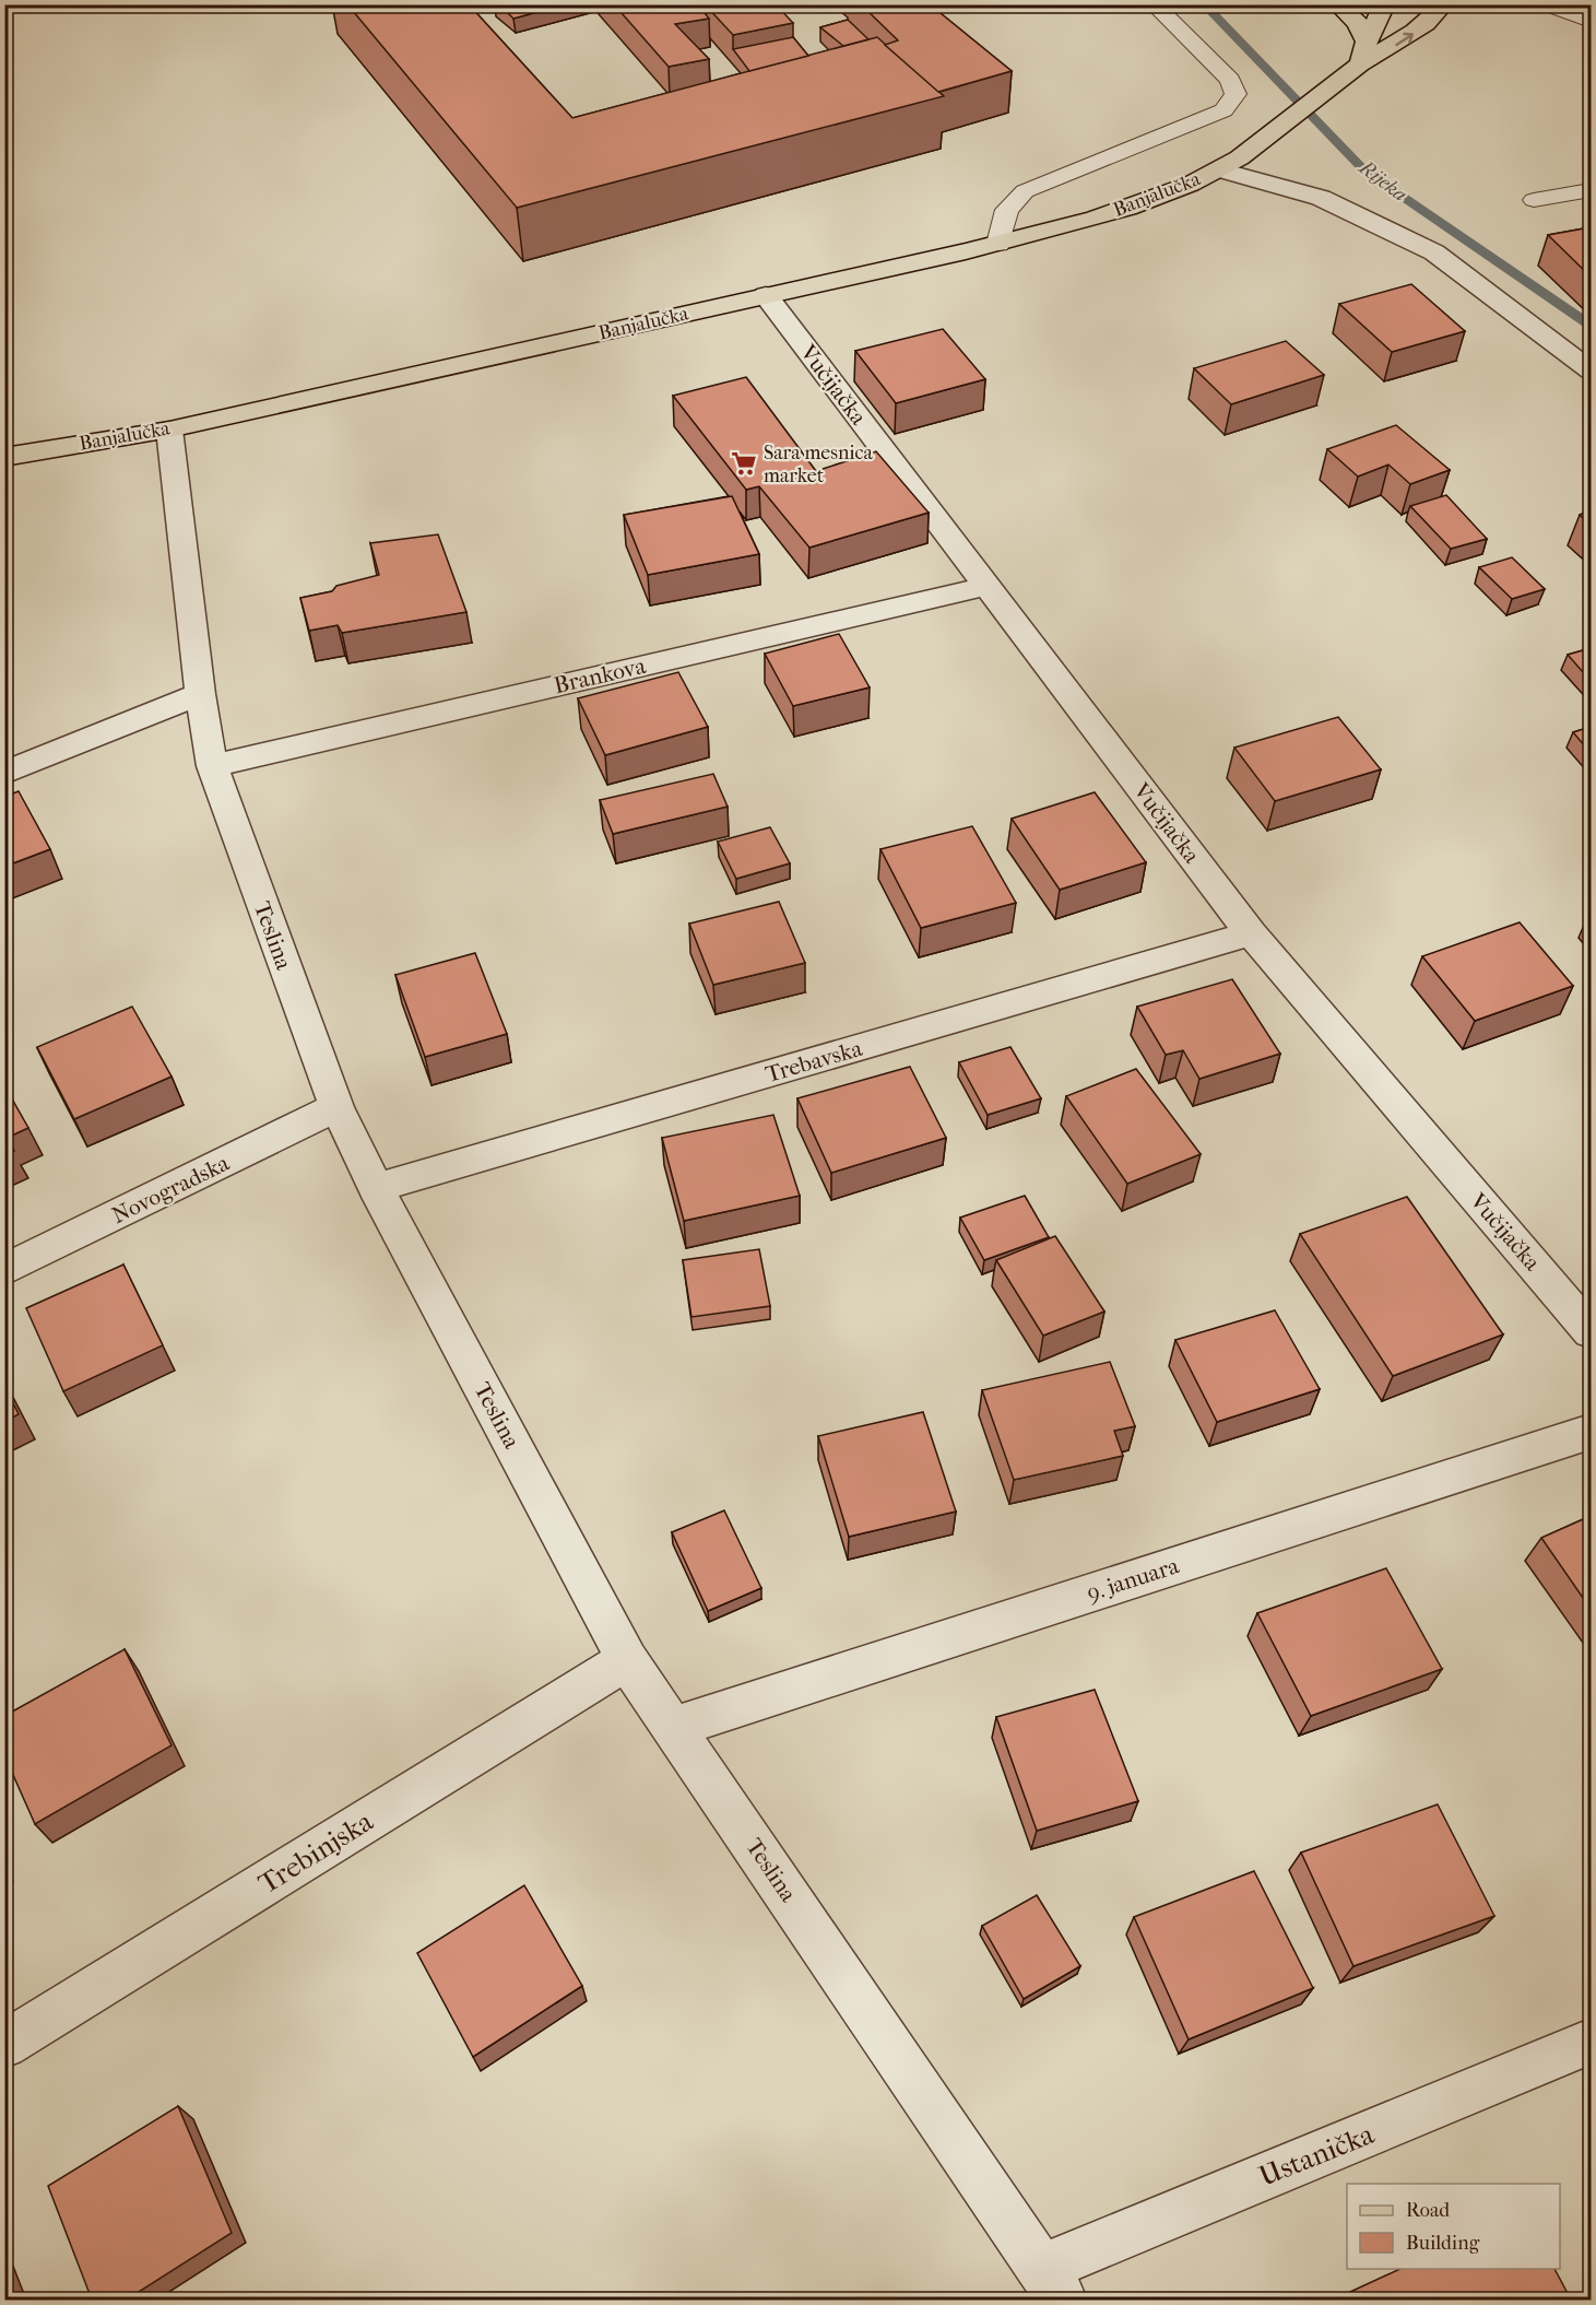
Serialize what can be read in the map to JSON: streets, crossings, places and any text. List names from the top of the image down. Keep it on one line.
{"streets":{"main road":["Banjalučka"],"street":["Vučijačka","Brankova","Teslina","Trebavska","Novogradska","9. januara","Trebinjska","Ustanička"]},"crossings":[["Banjalučka","Vučijačka"],["Banjalučka","Teslina"],["Vučijačka","Brankova"],["Vučijačka","Trebavska"],["Brankova","Teslina"],["Teslina","Trebavska"],["Teslina","Novogradska"],["Teslina","9. januara"],["Teslina","Trebinjska"],["Teslina","Ustanička"]],"water":["Rijeka"],"places":{"supermarket":["Sara mesnica market"]},"legend":["Road","Building"]}
